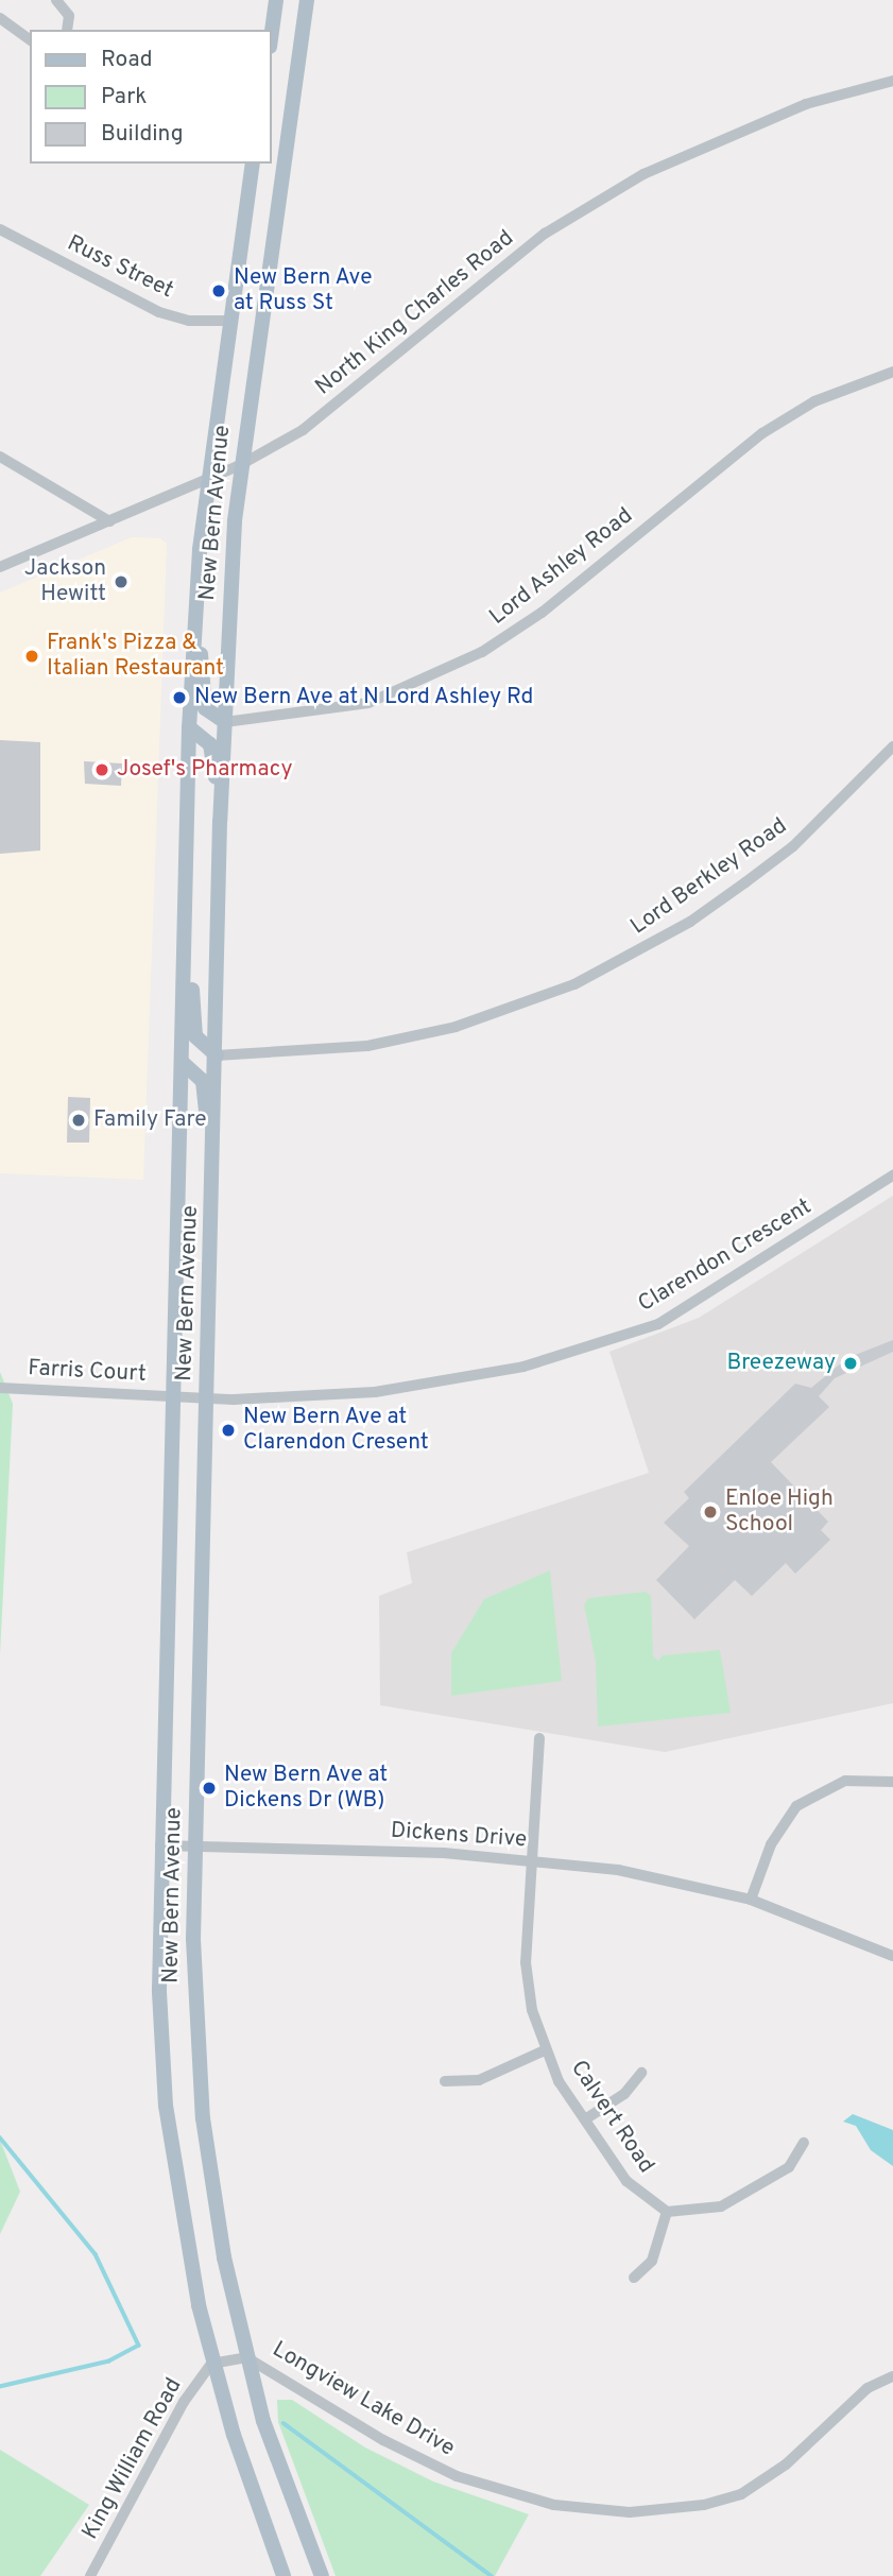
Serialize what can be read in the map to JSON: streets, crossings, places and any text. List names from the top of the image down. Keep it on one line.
{"streets":{"main road":["New Bern Avenue"],"street":["Russ Street","North King Charles Road","Lord Ashley Road","Lord Berkley Road","Clarendon Crescent","Farris Court","Dickens Drive","Calvert Road","Longview Lake Drive","King William Road"]},"crossings":[["Russ Street","New Bern Avenue"],["North King Charles Road","New Bern Avenue"],["New Bern Avenue","Lord Ashley Road"],["New Bern Avenue","Lord Berkley Road"],["New Bern Avenue","Clarendon Crescent"],["New Bern Avenue","Farris Court"],["New Bern Avenue","Dickens Drive"],["New Bern Avenue","Longview Lake Drive"],["New Bern Avenue","King William Road"],["Clarendon Crescent","Farris Court"],["Dickens Drive","Calvert Road"],["Longview Lake Drive","King William Road"]],"places":["New Bern Ave at Russ St","Jackson Hewitt","Frank's Pizza & Italian Restaurant","New Bern Ave at N Lord Ashley Rd","Josef's Pharmacy","Family Fare","Breezeway","New Bern Ave at Clarendon Cresent","Enloe High School","New Bern Ave at Dickens Dr (WB)"],"legend":["Road","Park","Building"]}
